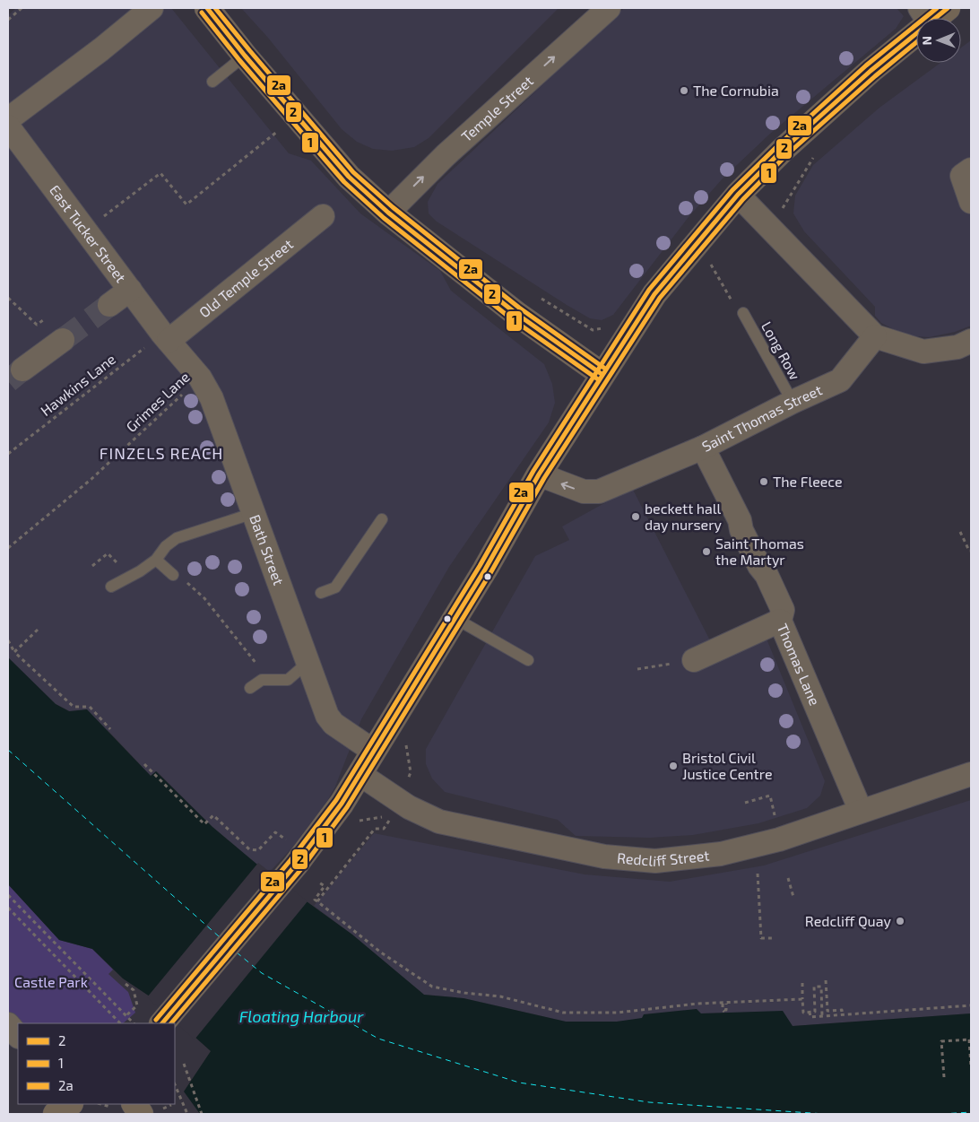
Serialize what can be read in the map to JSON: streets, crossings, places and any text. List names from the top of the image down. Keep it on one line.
{"streets":{"street":["Temple Street","East Tucker Street","Old Temple Street","Saint Thomas Street","Bath Street","Thomas Lane","Redcliff Street"],"lane":["Long Row"],"path":["Hawkins Lane","Grimes Lane"]},"crossings":[["East Tucker Street","Old Temple Street"],["East Tucker Street","Hawkins Lane"],["East Tucker Street","Bath Street"],["Old Temple Street","Hawkins Lane"],["Old Temple Street","Bath Street"],["Long Row","Saint Thomas Street"],["Hawkins Lane","Bath Street"],["Grimes Lane","Bath Street"],["Saint Thomas Street","Thomas Lane"],["Thomas Lane","Redcliff Street"]],"one_way":["Temple Street"],"districts":["FINZELS REACH"],"water":["Floating Harbour"],"parks":["Castle Park"],"places":["The Cornubia","The Fleece","beckett hall day nursery","Saint Thomas the Martyr","Bristol Civil Justice Centre","Redcliff Quay"],"lines":["transit line 2","transit line 2a","transit line 1"],"legend":["2","1","2a"],"north":"left"}
